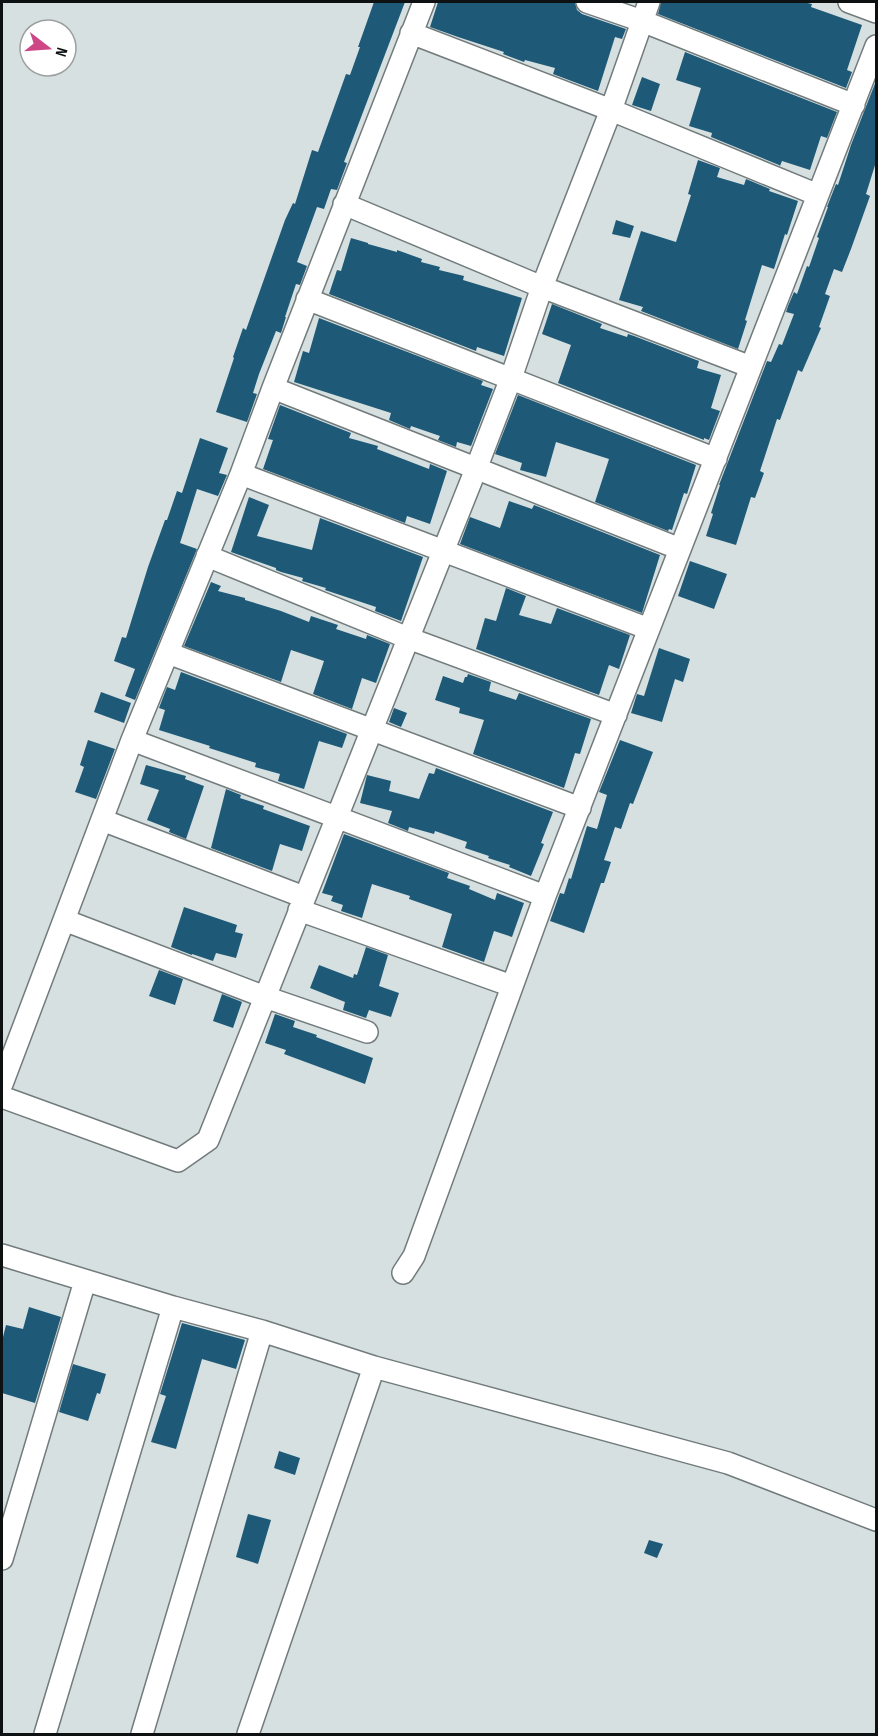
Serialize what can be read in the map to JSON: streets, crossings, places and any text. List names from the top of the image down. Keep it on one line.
{"north":"right"}
